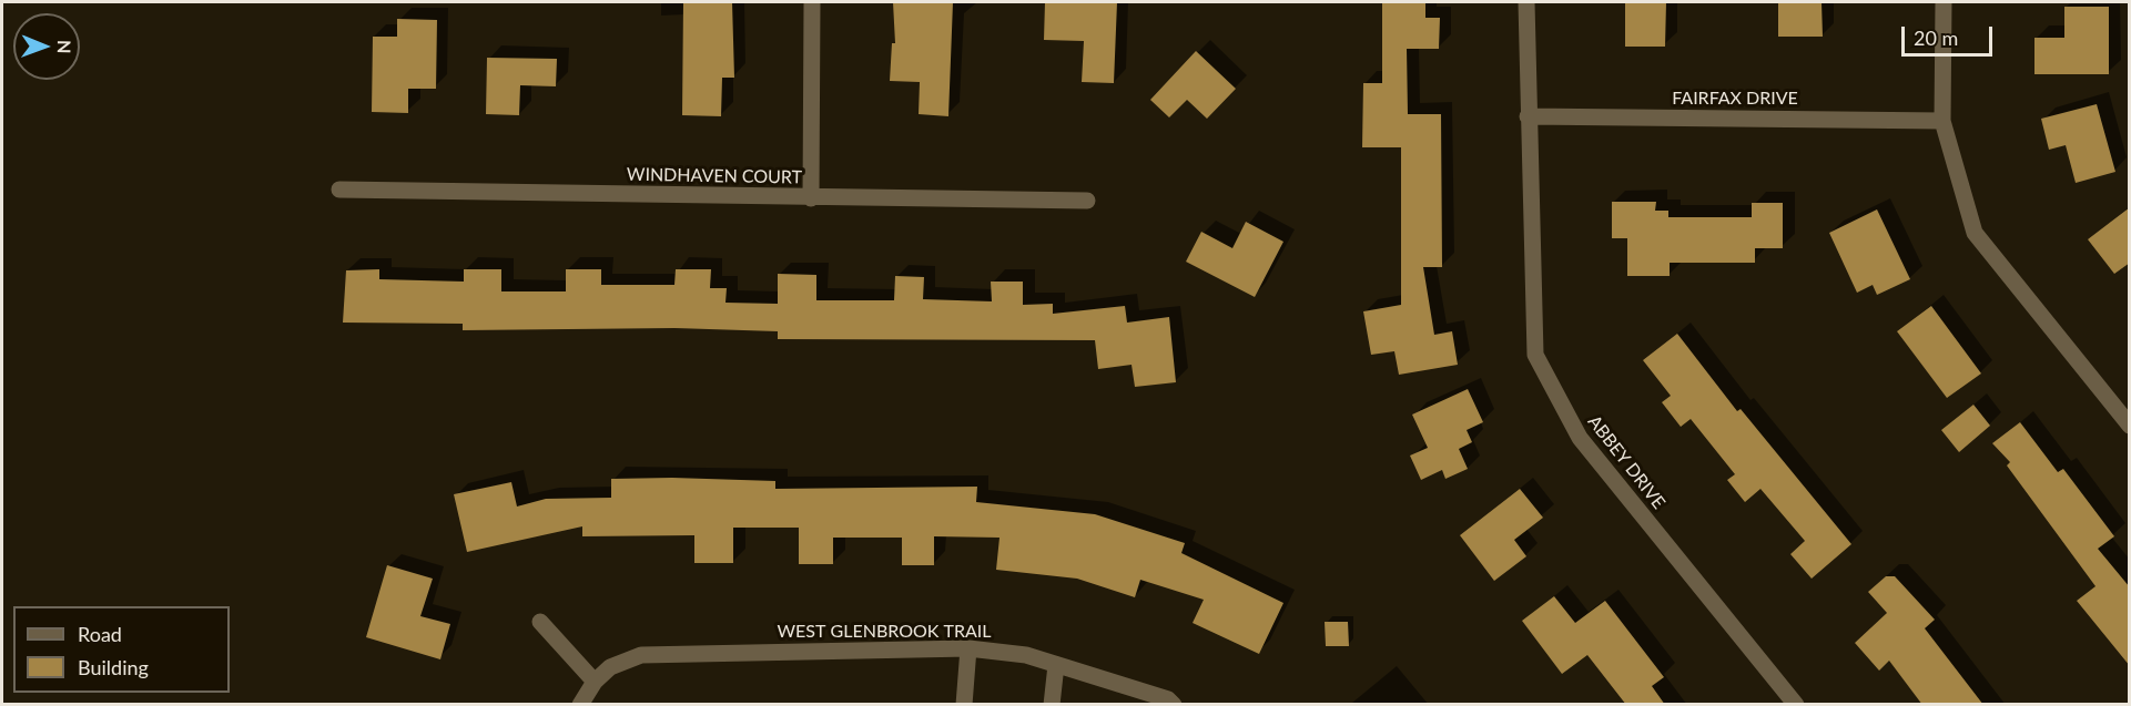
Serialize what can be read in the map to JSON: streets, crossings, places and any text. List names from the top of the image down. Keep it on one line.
{"streets":{"street":["FAIRFAX DRIVE","WINDHAVEN COURT","ABBEY DRIVE","WEST GLENBROOK TRAIL"]},"crossings":[["FAIRFAX DRIVE","ABBEY DRIVE"]],"legend":["Road","Building"],"scale_bar":"20 m","north":"right"}
